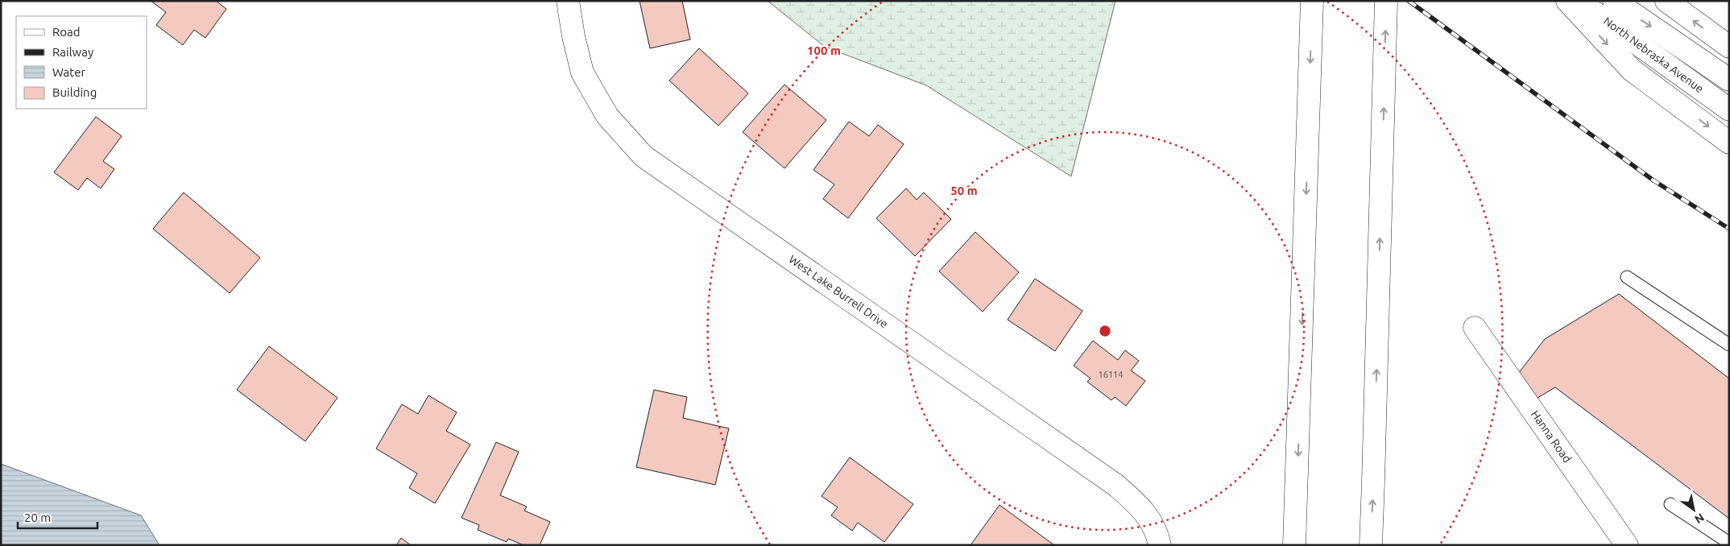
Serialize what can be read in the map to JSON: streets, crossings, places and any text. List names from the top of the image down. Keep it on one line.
{"streets":{"main road":["North Nebraska Avenue","West Lake Burrell Drive","Hanna Road"]},"house_numbers":["16114"],"legend":["Road","Railway","Water","Building"],"scale_bar":"20 m","north":"bottom right","rings":["100 m","50 m"]}
